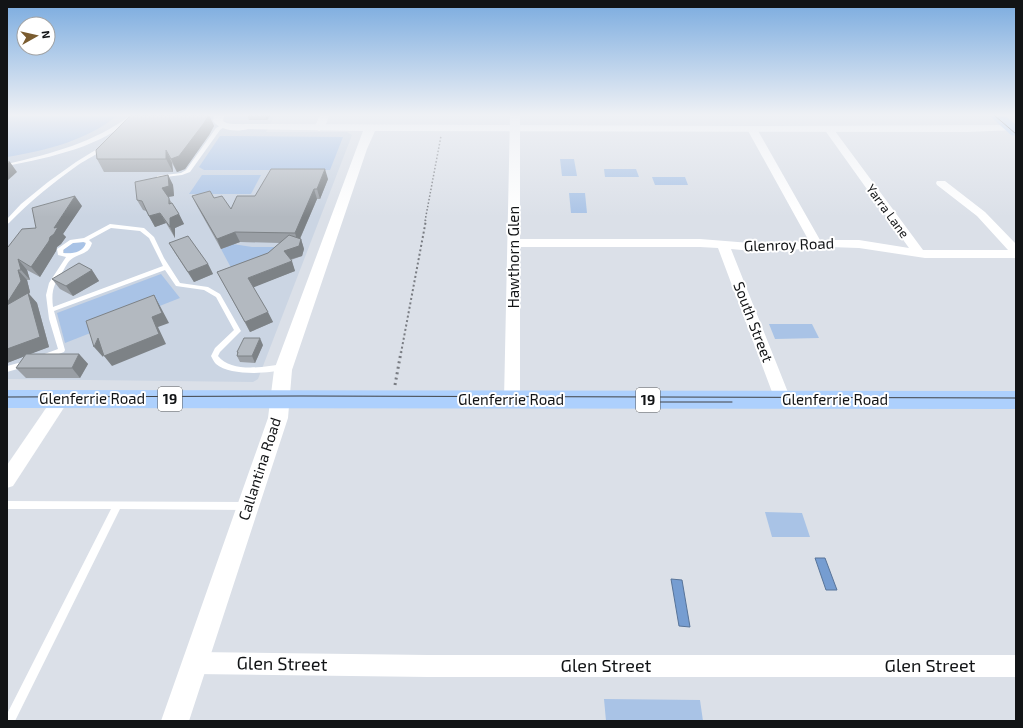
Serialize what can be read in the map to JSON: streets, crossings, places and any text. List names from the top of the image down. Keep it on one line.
{"streets":{"main road":["Glenferrie Road","19"],"street":["Yarra Lane","Glenroy Road","Hawthorn Glen","South Street","Callantina Road","Glen Street"]},"crossings":[["Yarra Lane","Glenroy Road"],["Glenroy Road","Hawthorn Glen"],["Glenroy Road","South Street"],["Hawthorn Glen","Glenferrie Road"],["South Street","Glenferrie Road"],["Glenferrie Road","Callantina Road"],["Callantina Road","Glen Street"]],"north":"right"}
